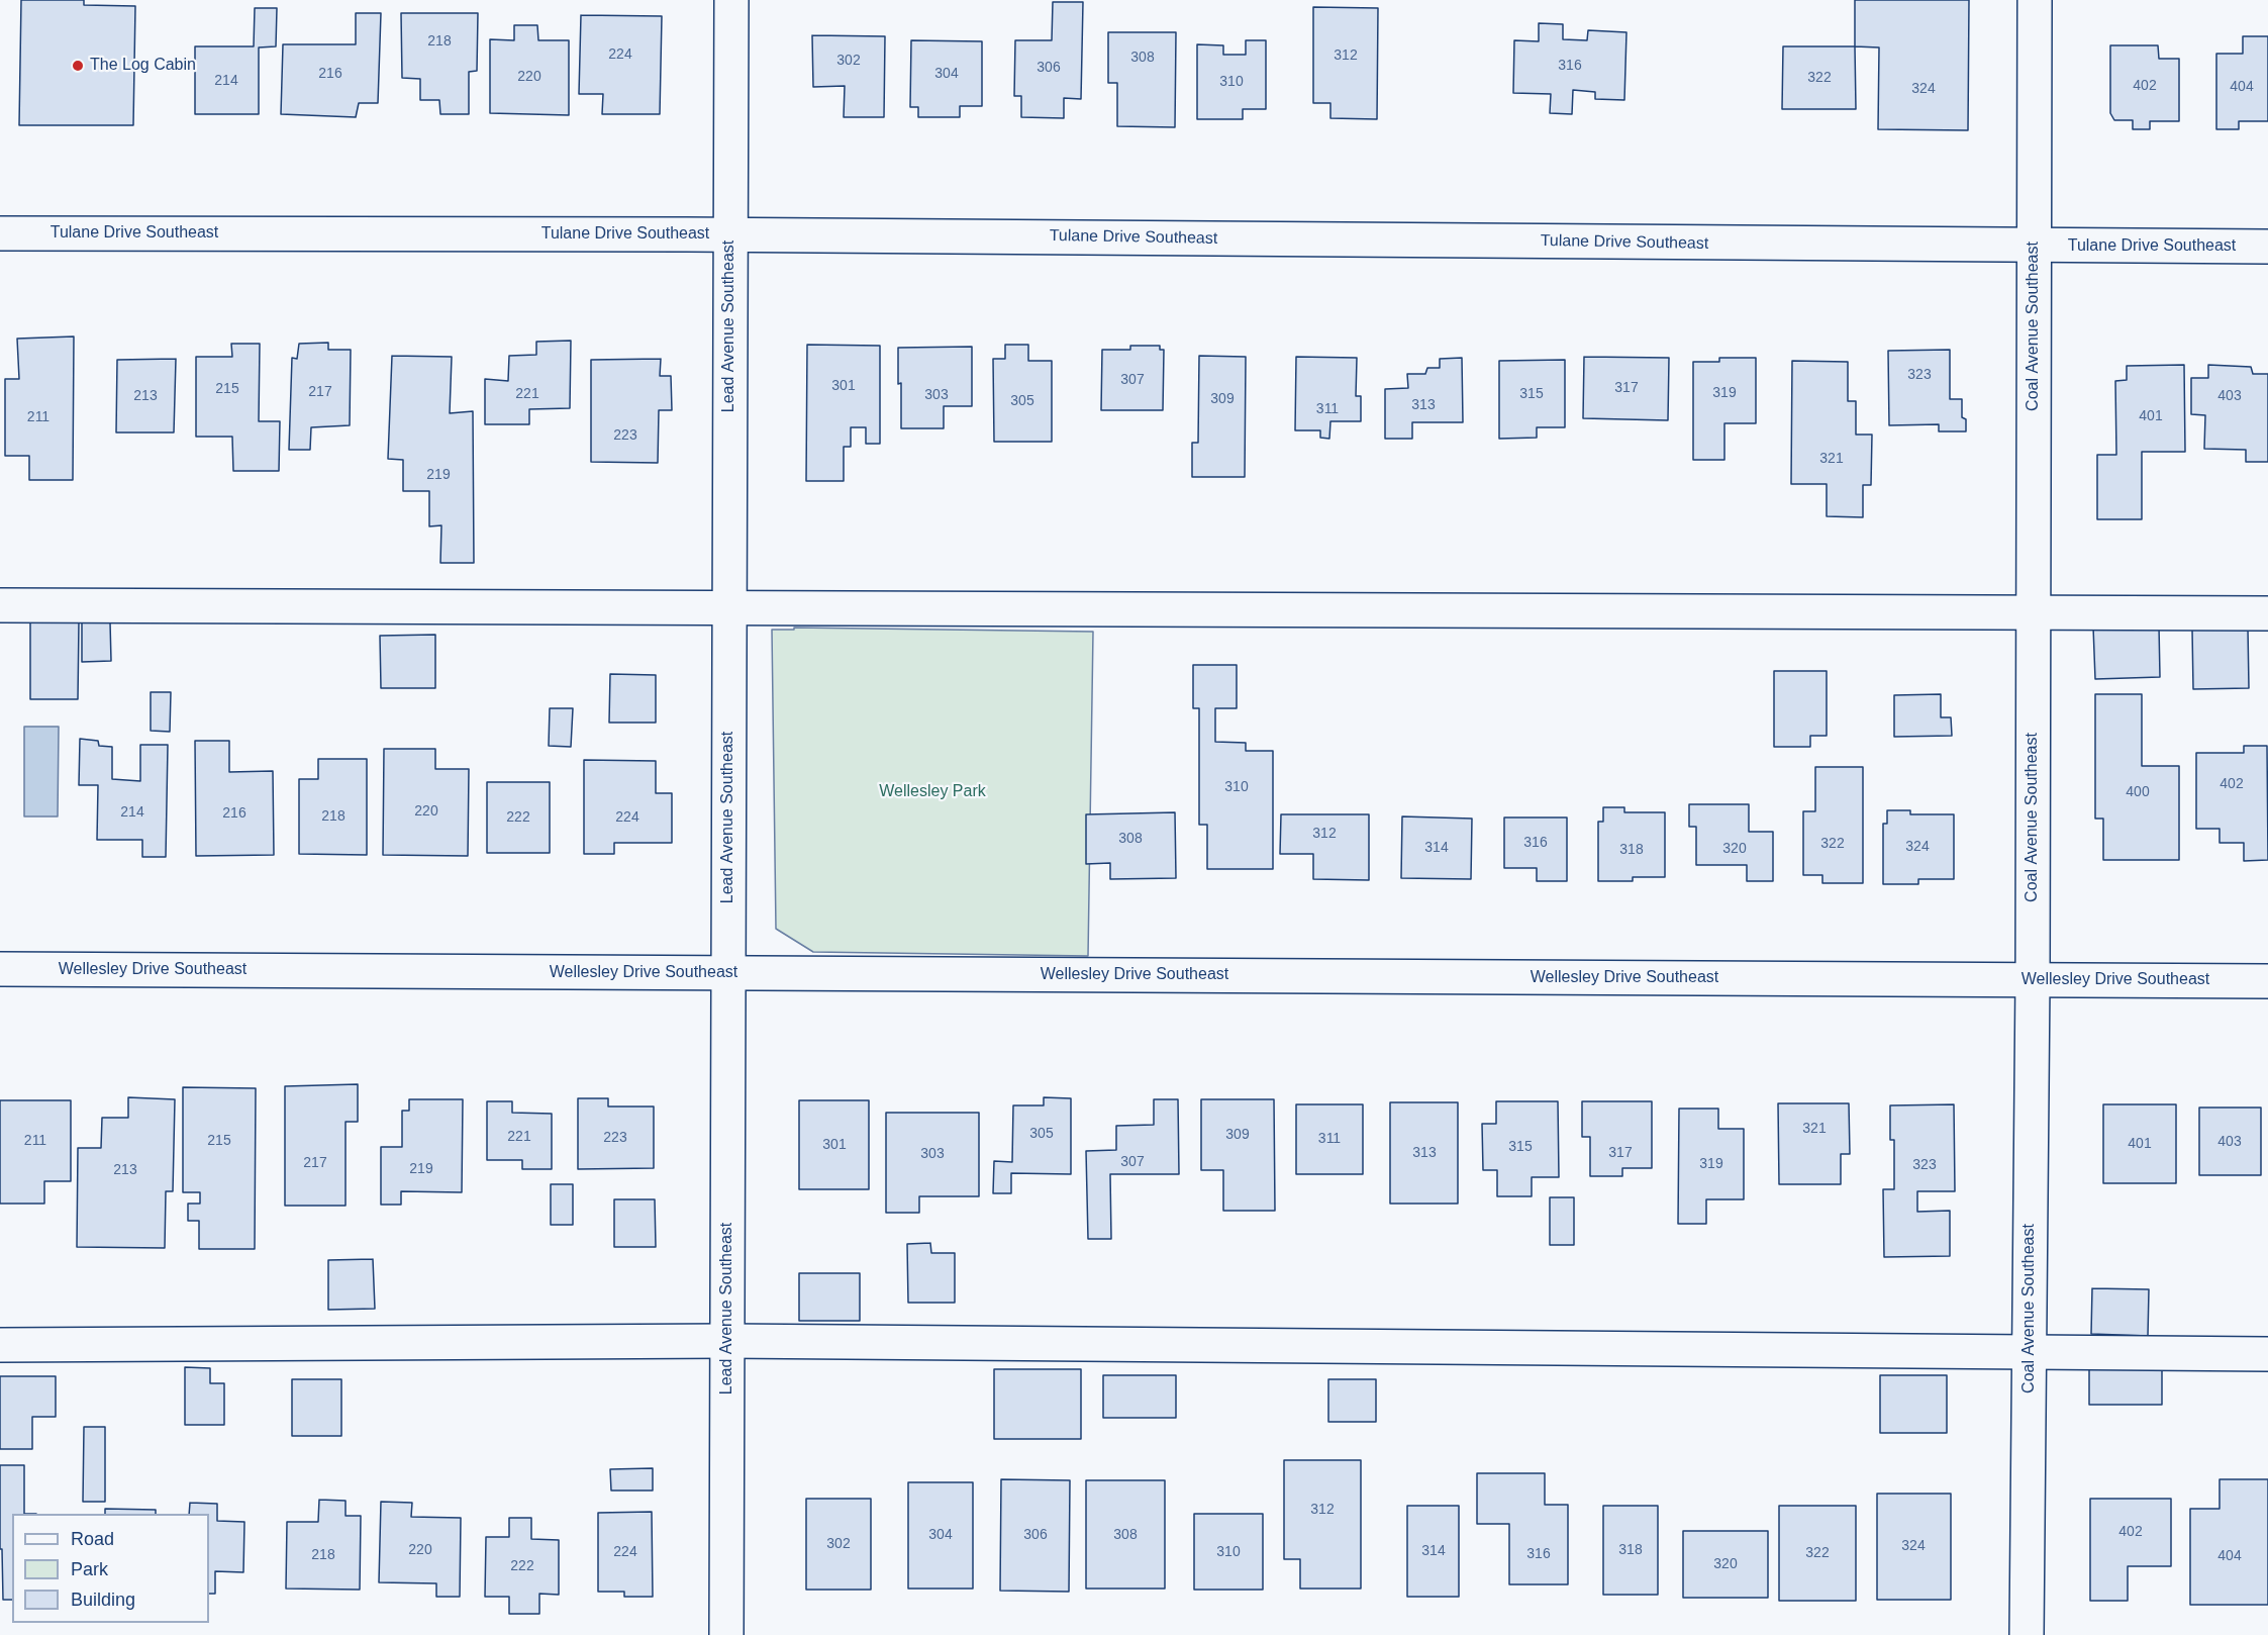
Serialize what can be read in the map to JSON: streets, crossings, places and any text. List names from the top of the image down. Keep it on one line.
{"streets":{"street":["Tulane Drive Southeast","Lead Avenue Southeast","Coal Avenue Southeast","Wellesley Drive Southeast"]},"crossings":[["Tulane Drive Southeast","Lead Avenue Southeast"],["Tulane Drive Southeast","Coal Avenue Southeast"],["Lead Avenue Southeast","Wellesley Drive Southeast"],["Coal Avenue Southeast","Wellesley Drive Southeast"]],"parks":["Wellesley Park"],"places":["The Log Cabin"],"house_numbers":["218","224","312","308","302","316","306","216","304","220","322","214","310","402","404","324","323","307","301","317","215","217","319","221","315","303","213","403","309","305","313","311","401","211","223","321","219","402","310","400","220","214","216","218","222","224","312","308","316","322","324","314","320","318","321","305","309","221","223","311","211","215","403","401","301","315","313","317","303","307","217","319","323","219","213","312","402","304","306","308","302","324","220","318","314","224","310","322","316","218","404","320","222"],"legend":["Road","Park","Building"]}
